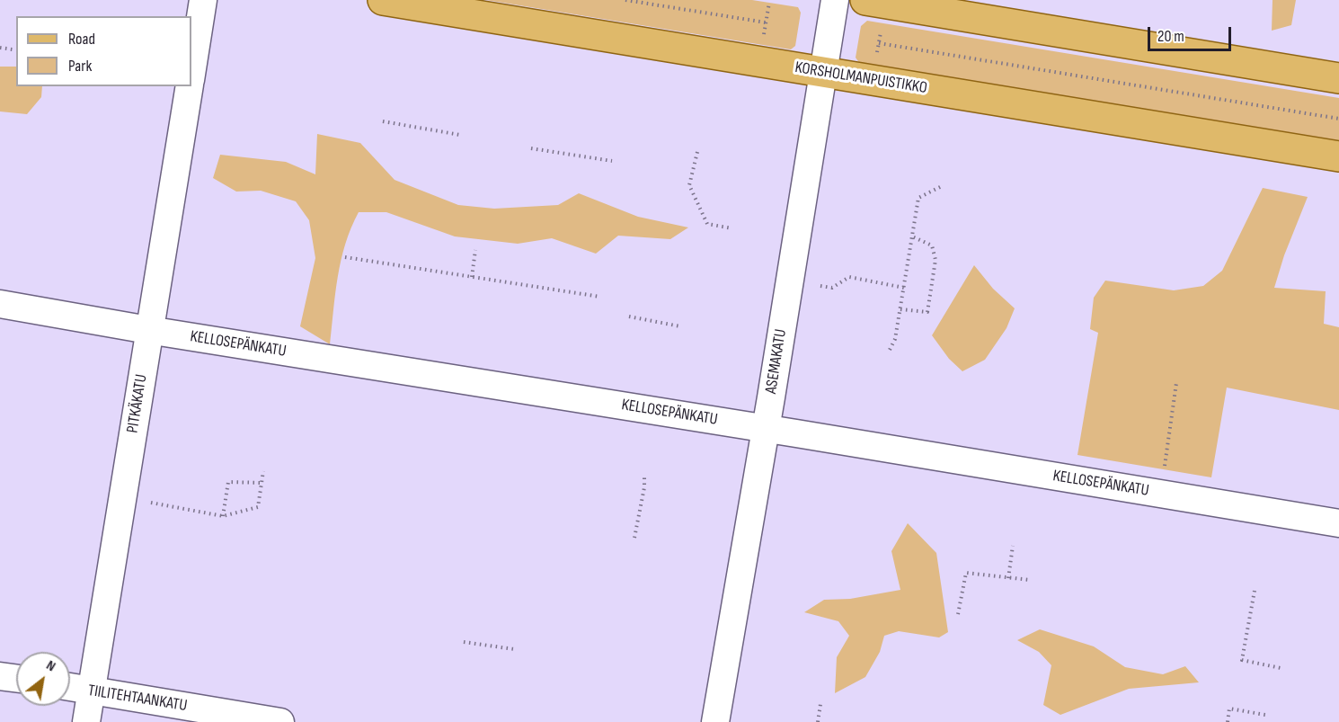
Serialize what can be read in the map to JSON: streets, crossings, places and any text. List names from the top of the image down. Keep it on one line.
{"streets":{"main road":["KORSHOLMANPUISTIKKO"],"street":["KELLOSEPÄNKATU","ASEMAKATU","PITKÄKATU","TIILITEHTAANKATU"]},"crossings":[["KORSHOLMANPUISTIKKO","ASEMAKATU"],["KELLOSEPÄNKATU","ASEMAKATU"],["KELLOSEPÄNKATU","PITKÄKATU"],["PITKÄKATU","TIILITEHTAANKATU"]],"legend":["Road","Park"],"scale_bar":"20 m","north":"top right"}
